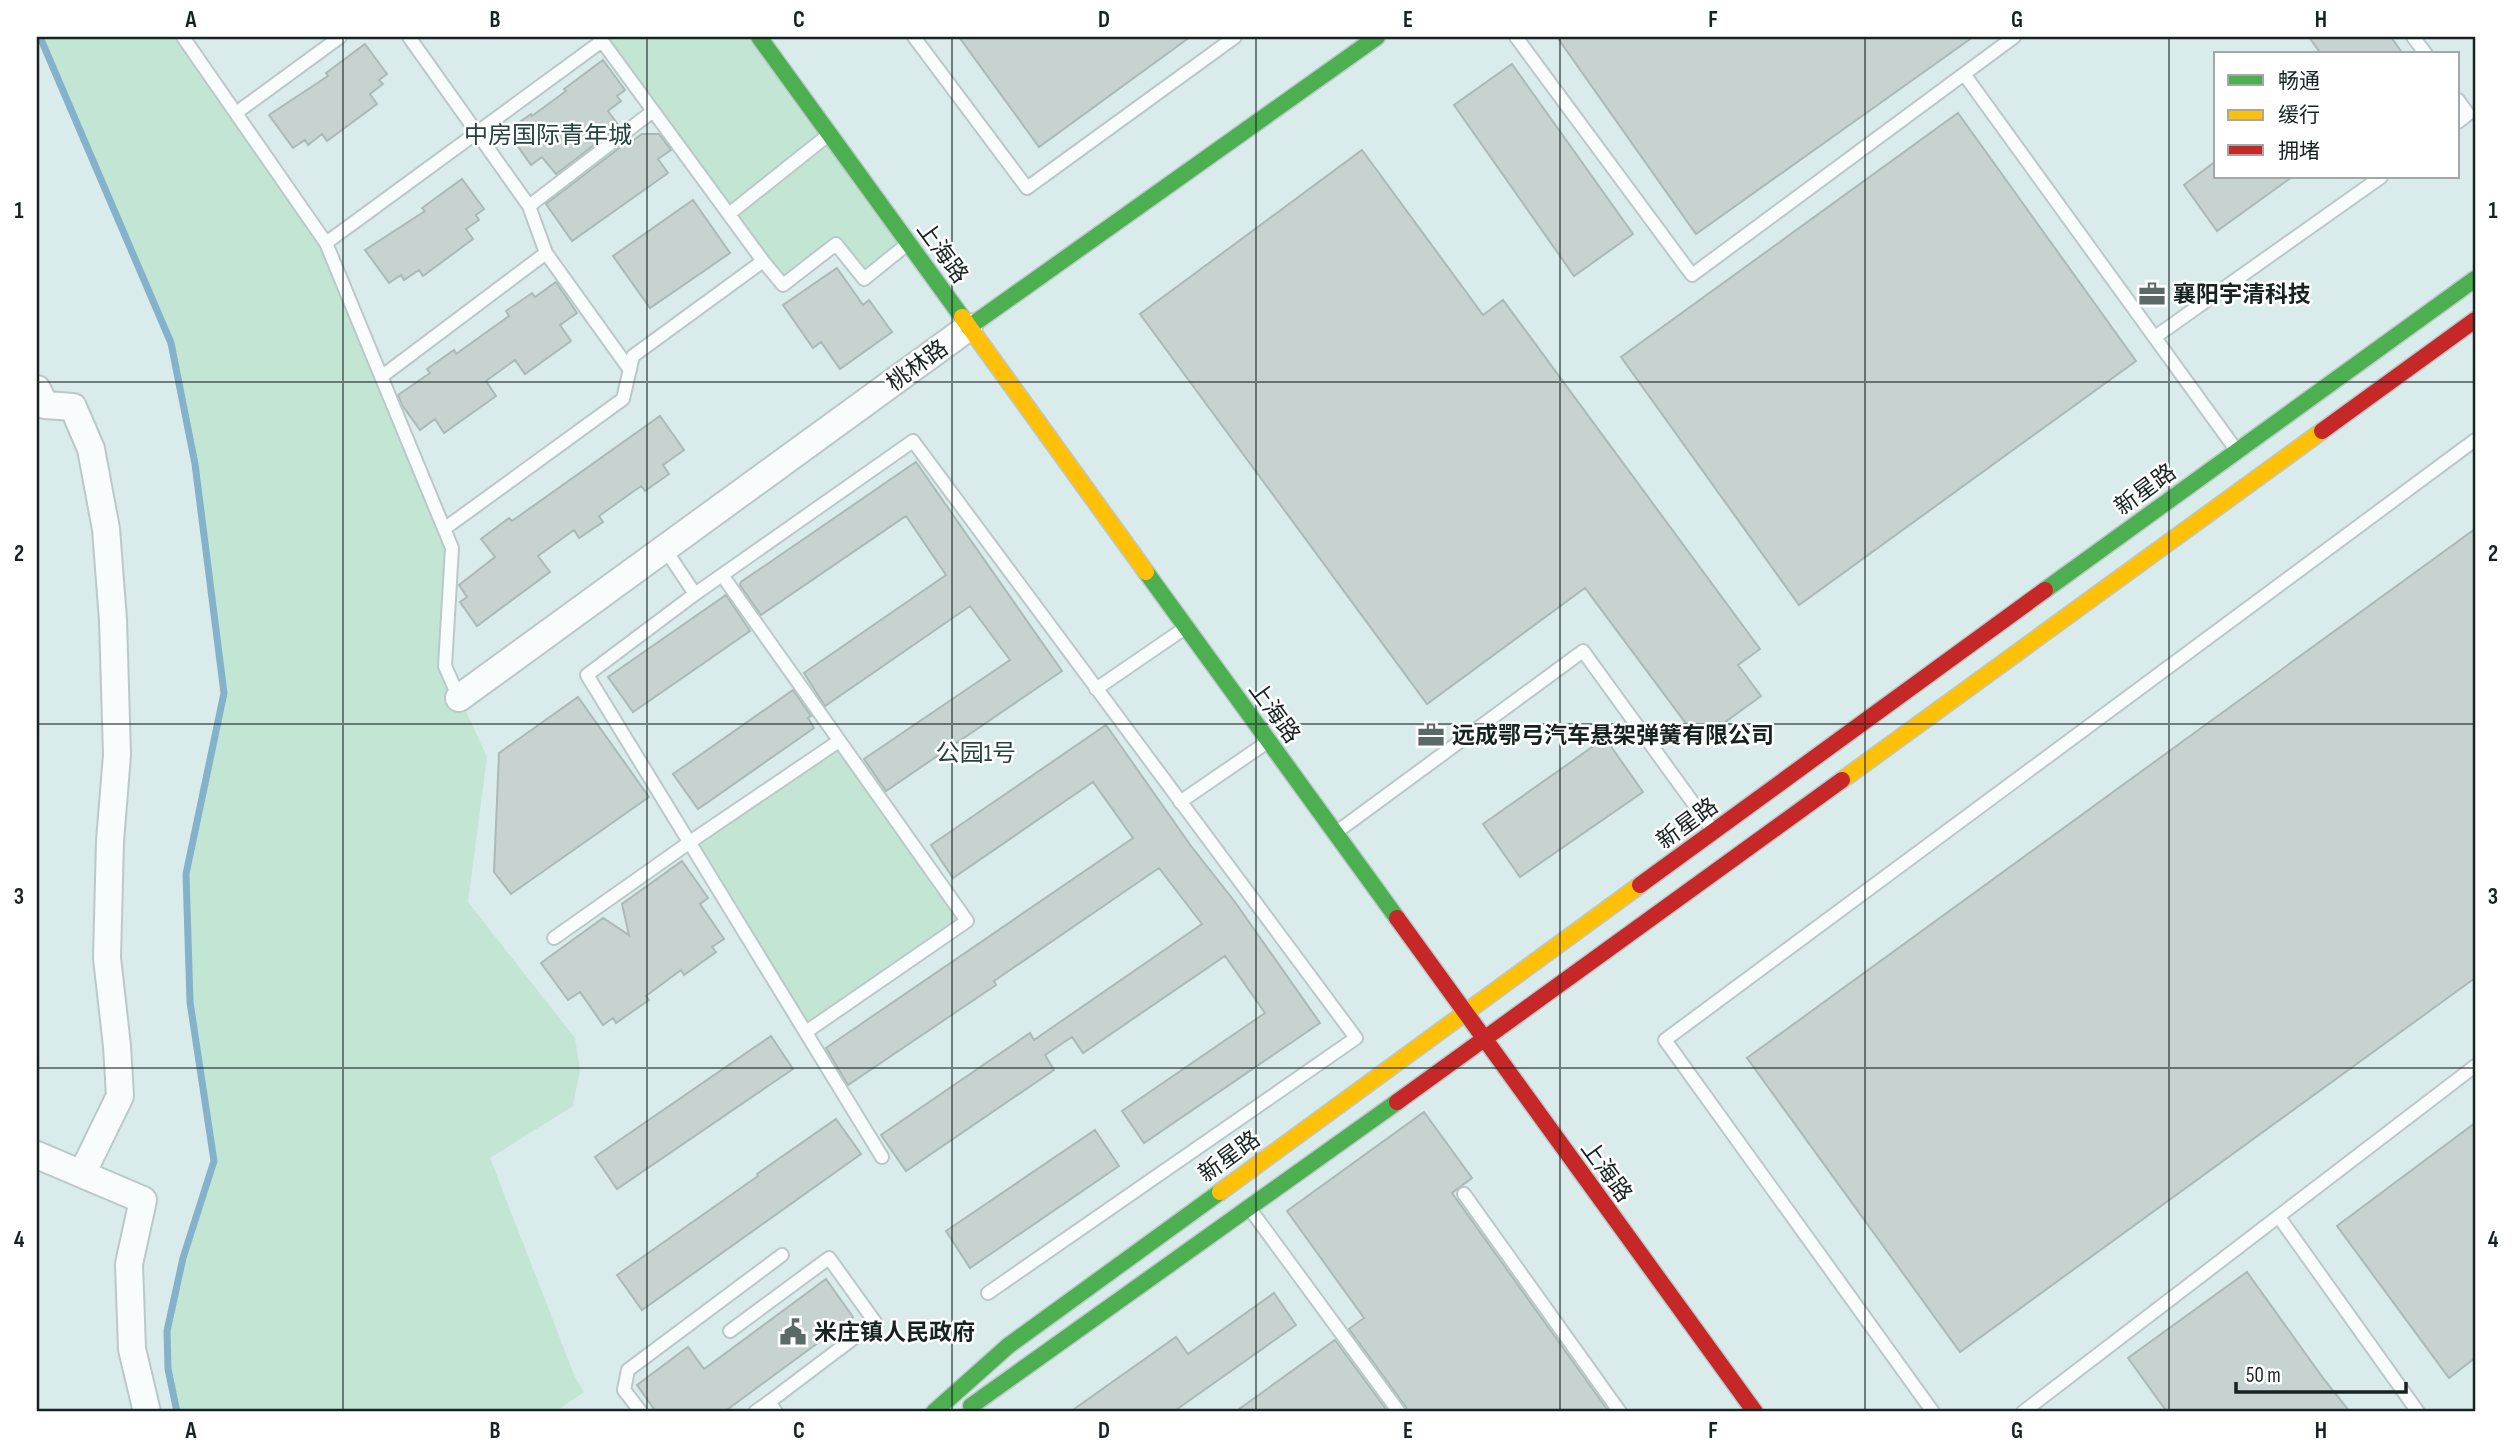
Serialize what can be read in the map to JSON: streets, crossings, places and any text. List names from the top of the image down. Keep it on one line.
{"streets":{"street":["上海路","桃林路","新星路"]},"crossings":[["上海路","桃林路"],["上海路","新星路"]],"districts":["中房国际青年城","公园1号"],"places":{"office":["襄阳宇清科技","远成鄂弓汽车悬架弹簧有限公司"],"public building":["米庄镇人民政府"]},"legend":["畅通","缓行","拥堵"],"scale_bar":"50 m","grid":{"columns":["A","B","C","D","E","F","G","H"],"rows":["1","2","3","4"]}}
